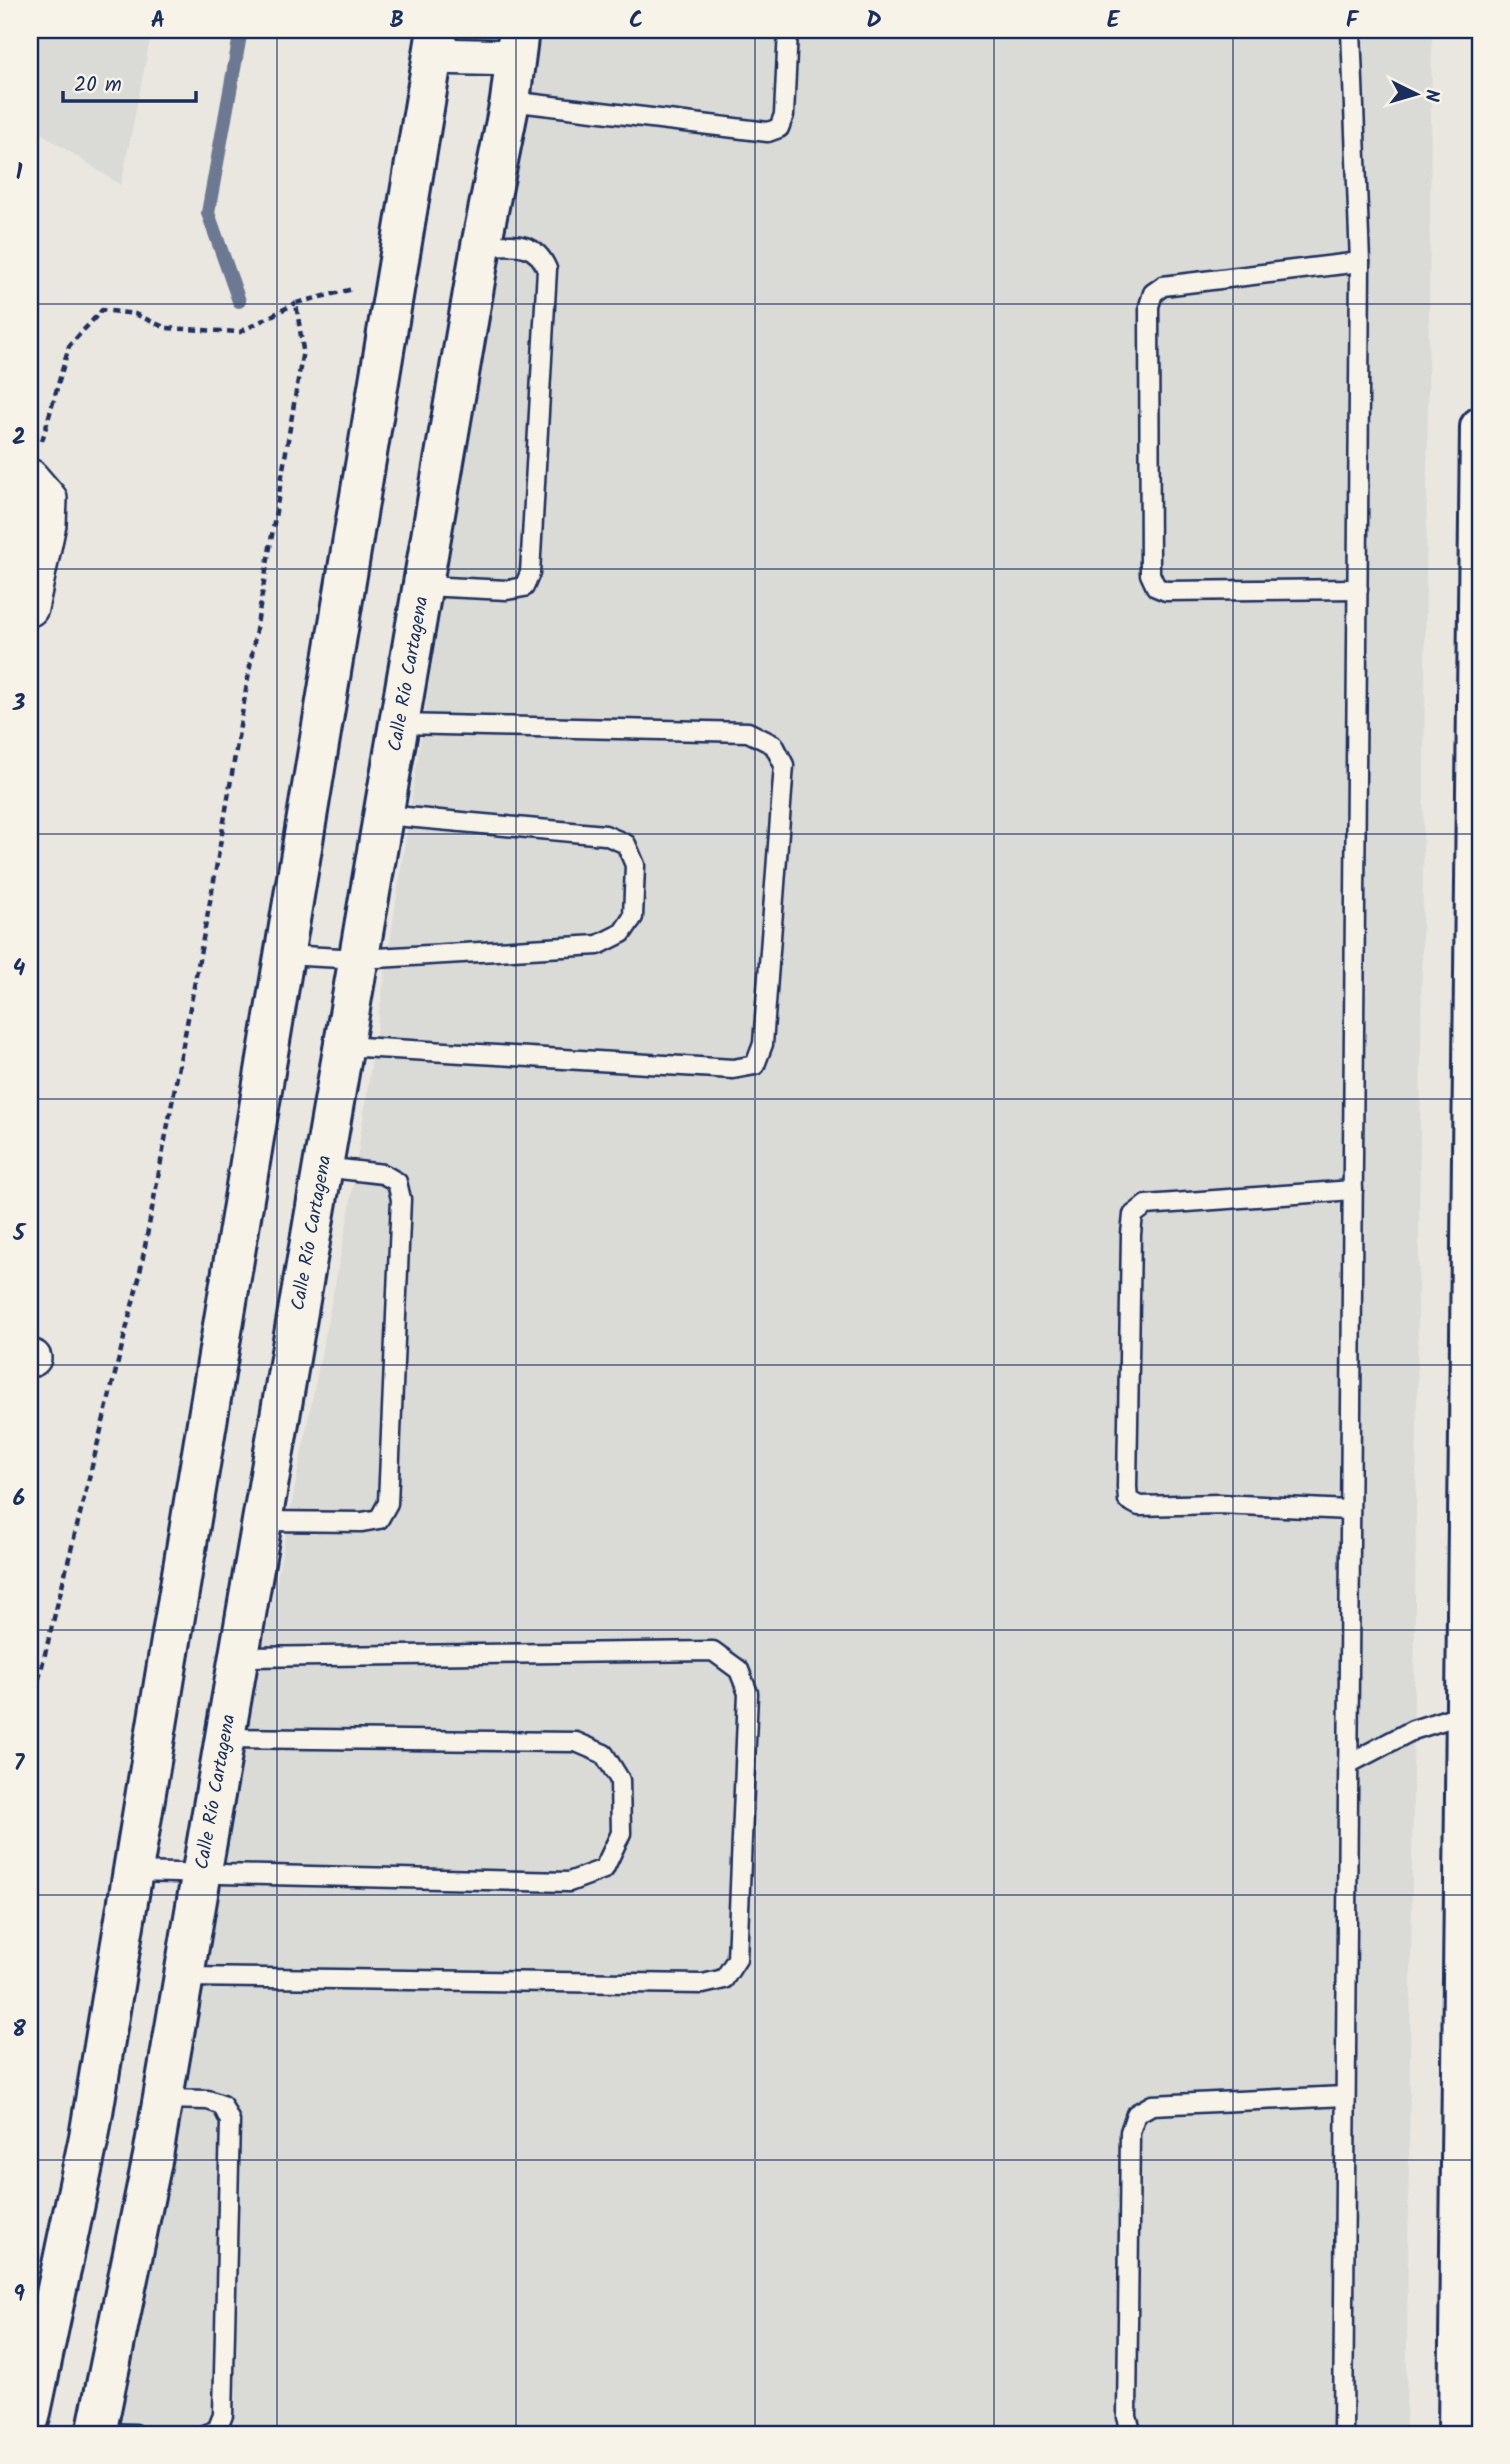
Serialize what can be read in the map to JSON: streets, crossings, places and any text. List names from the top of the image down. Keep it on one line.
{"streets":{"main road":["Calle Río Cartagena"]},"scale_bar":"20 m","north":"right","grid":{"columns":["A","B","C","D","E","F"],"rows":["1","2","3","4","5","6","7","8","9"]}}
